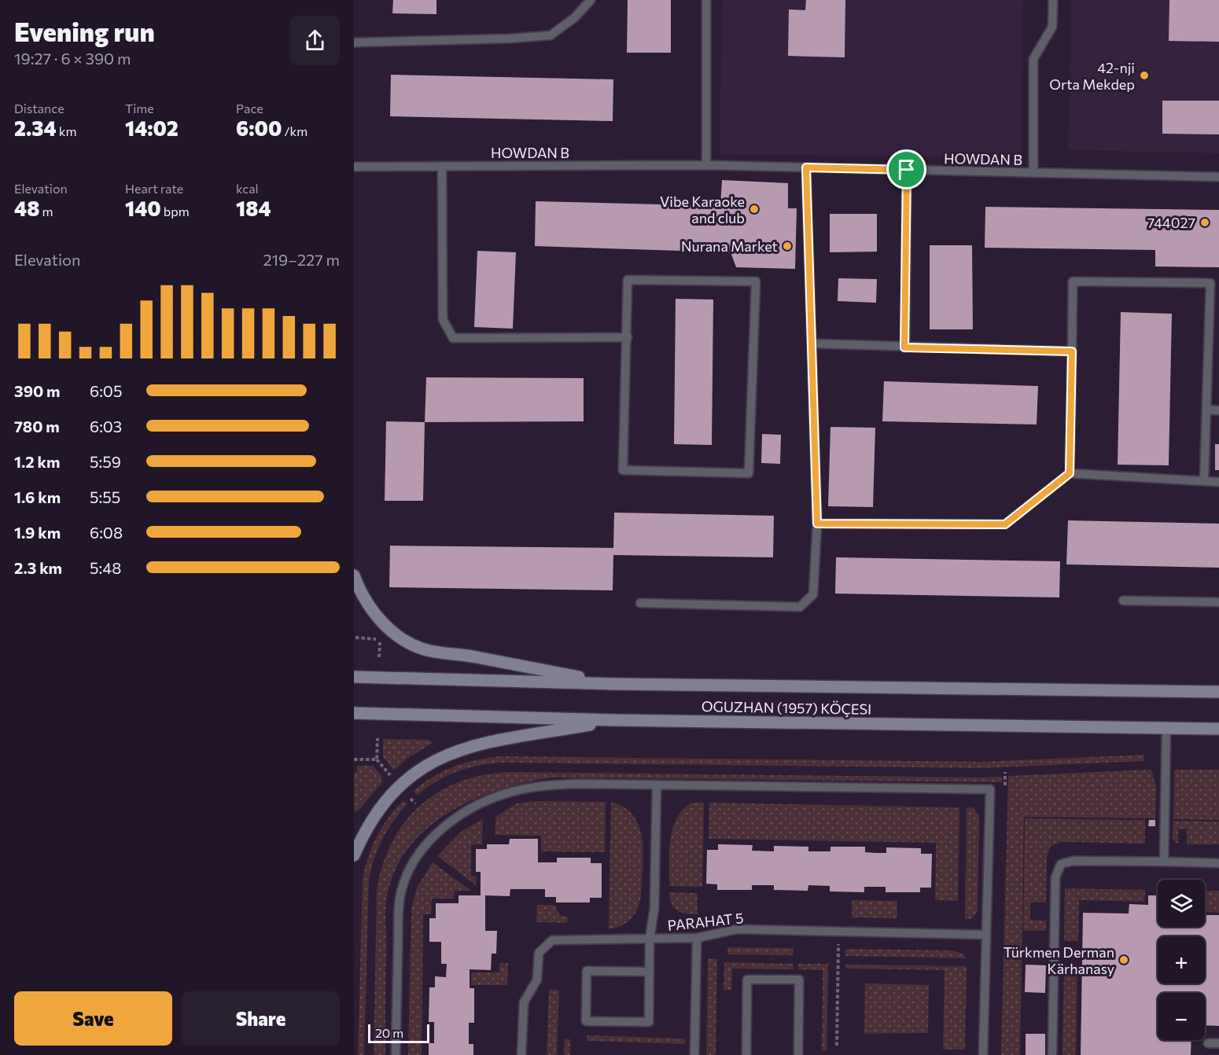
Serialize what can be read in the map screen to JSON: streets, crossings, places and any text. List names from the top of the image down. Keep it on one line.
{"streets":{"main road":["OGUZHAN (1957) KÖÇESI"],"lane":["HOWDAN B","PARAHAT 5"]},"places":["42-nji Orta Mekdep","Vibe Karaoke and club","744027","Nurana Market","Türkmen Derman Kärhanasy"],"scale_bar":"20 m","page":{"heading":["Evening run","19:27 · 6 × 390 m"],"stats":[["Distance","2.34 km"],["Time","14:02"],["Pace","6:00 /km"],["Elevation","48 m"],["Heart rate","140 bpm"],["kcal","184"]],"chart":["Elevation","219–227 m"],"list":[{"name":"390 m","note":"6:05"},{"name":"780 m","note":"6:03"},{"name":"1.2 km","note":"5:59"},{"name":"1.6 km","note":"5:55"},{"name":"1.9 km","note":"6:08"},{"name":"2.3 km","note":"5:48"}],"map_buttons":["+","−"],"buttons":["Save","Share"],"scale":"20 m"}}
